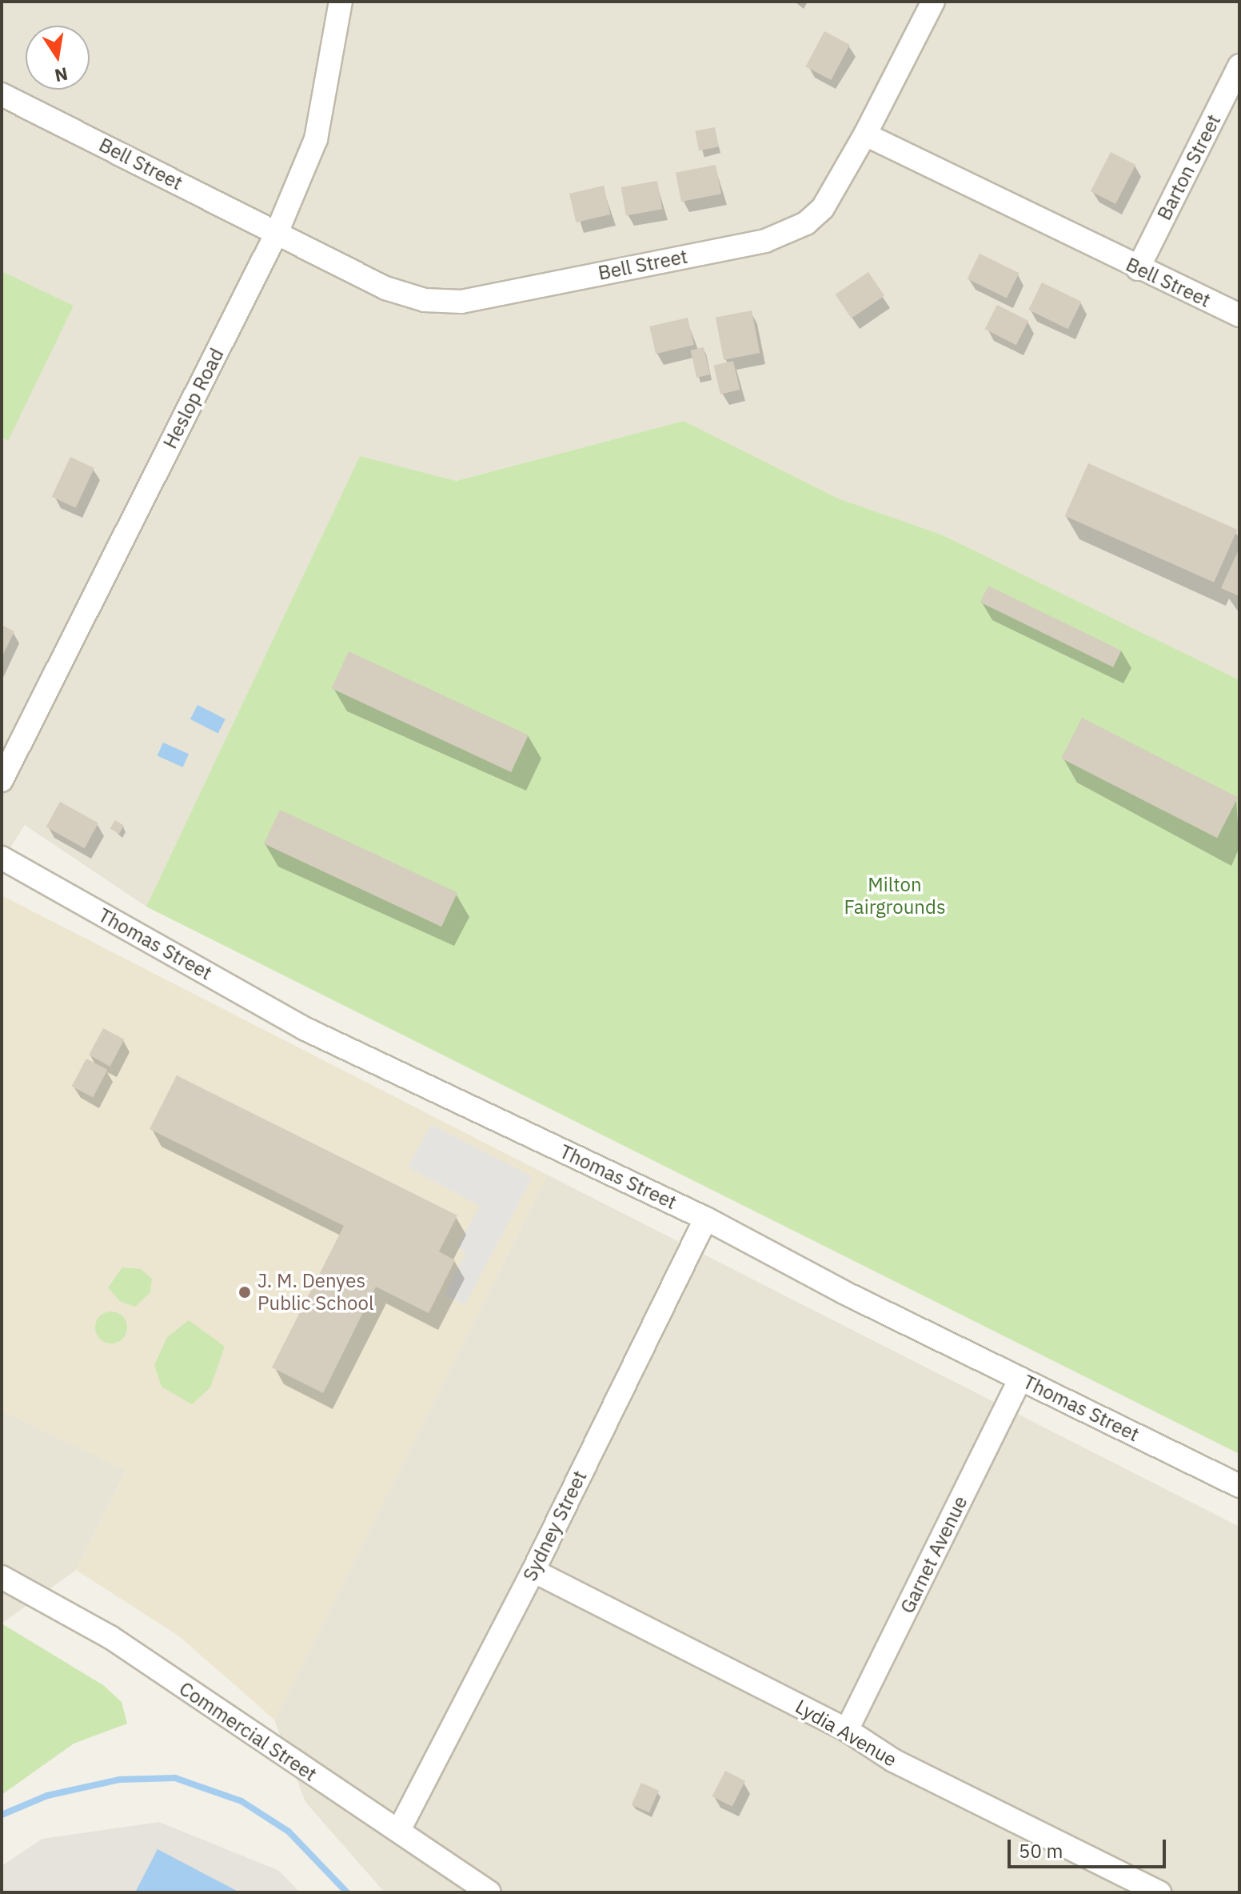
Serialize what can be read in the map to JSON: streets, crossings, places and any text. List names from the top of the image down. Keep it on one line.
{"streets":{"street":["Bell Street","Barton Street","Heslop Road","Thomas Street","Sydney Street","Garnet Avenue","Commercial Street","Lydia Avenue"]},"crossings":[["Bell Street","Barton Street"],["Bell Street","Heslop Road"],["Thomas Street","Sydney Street"],["Thomas Street","Garnet Avenue"],["Sydney Street","Commercial Street"],["Sydney Street","Lydia Avenue"],["Garnet Avenue","Lydia Avenue"]],"parks":["Milton Fairgrounds"],"places":["J. M. Denyes Public School"],"scale_bar":"50 m","north":"bottom"}
